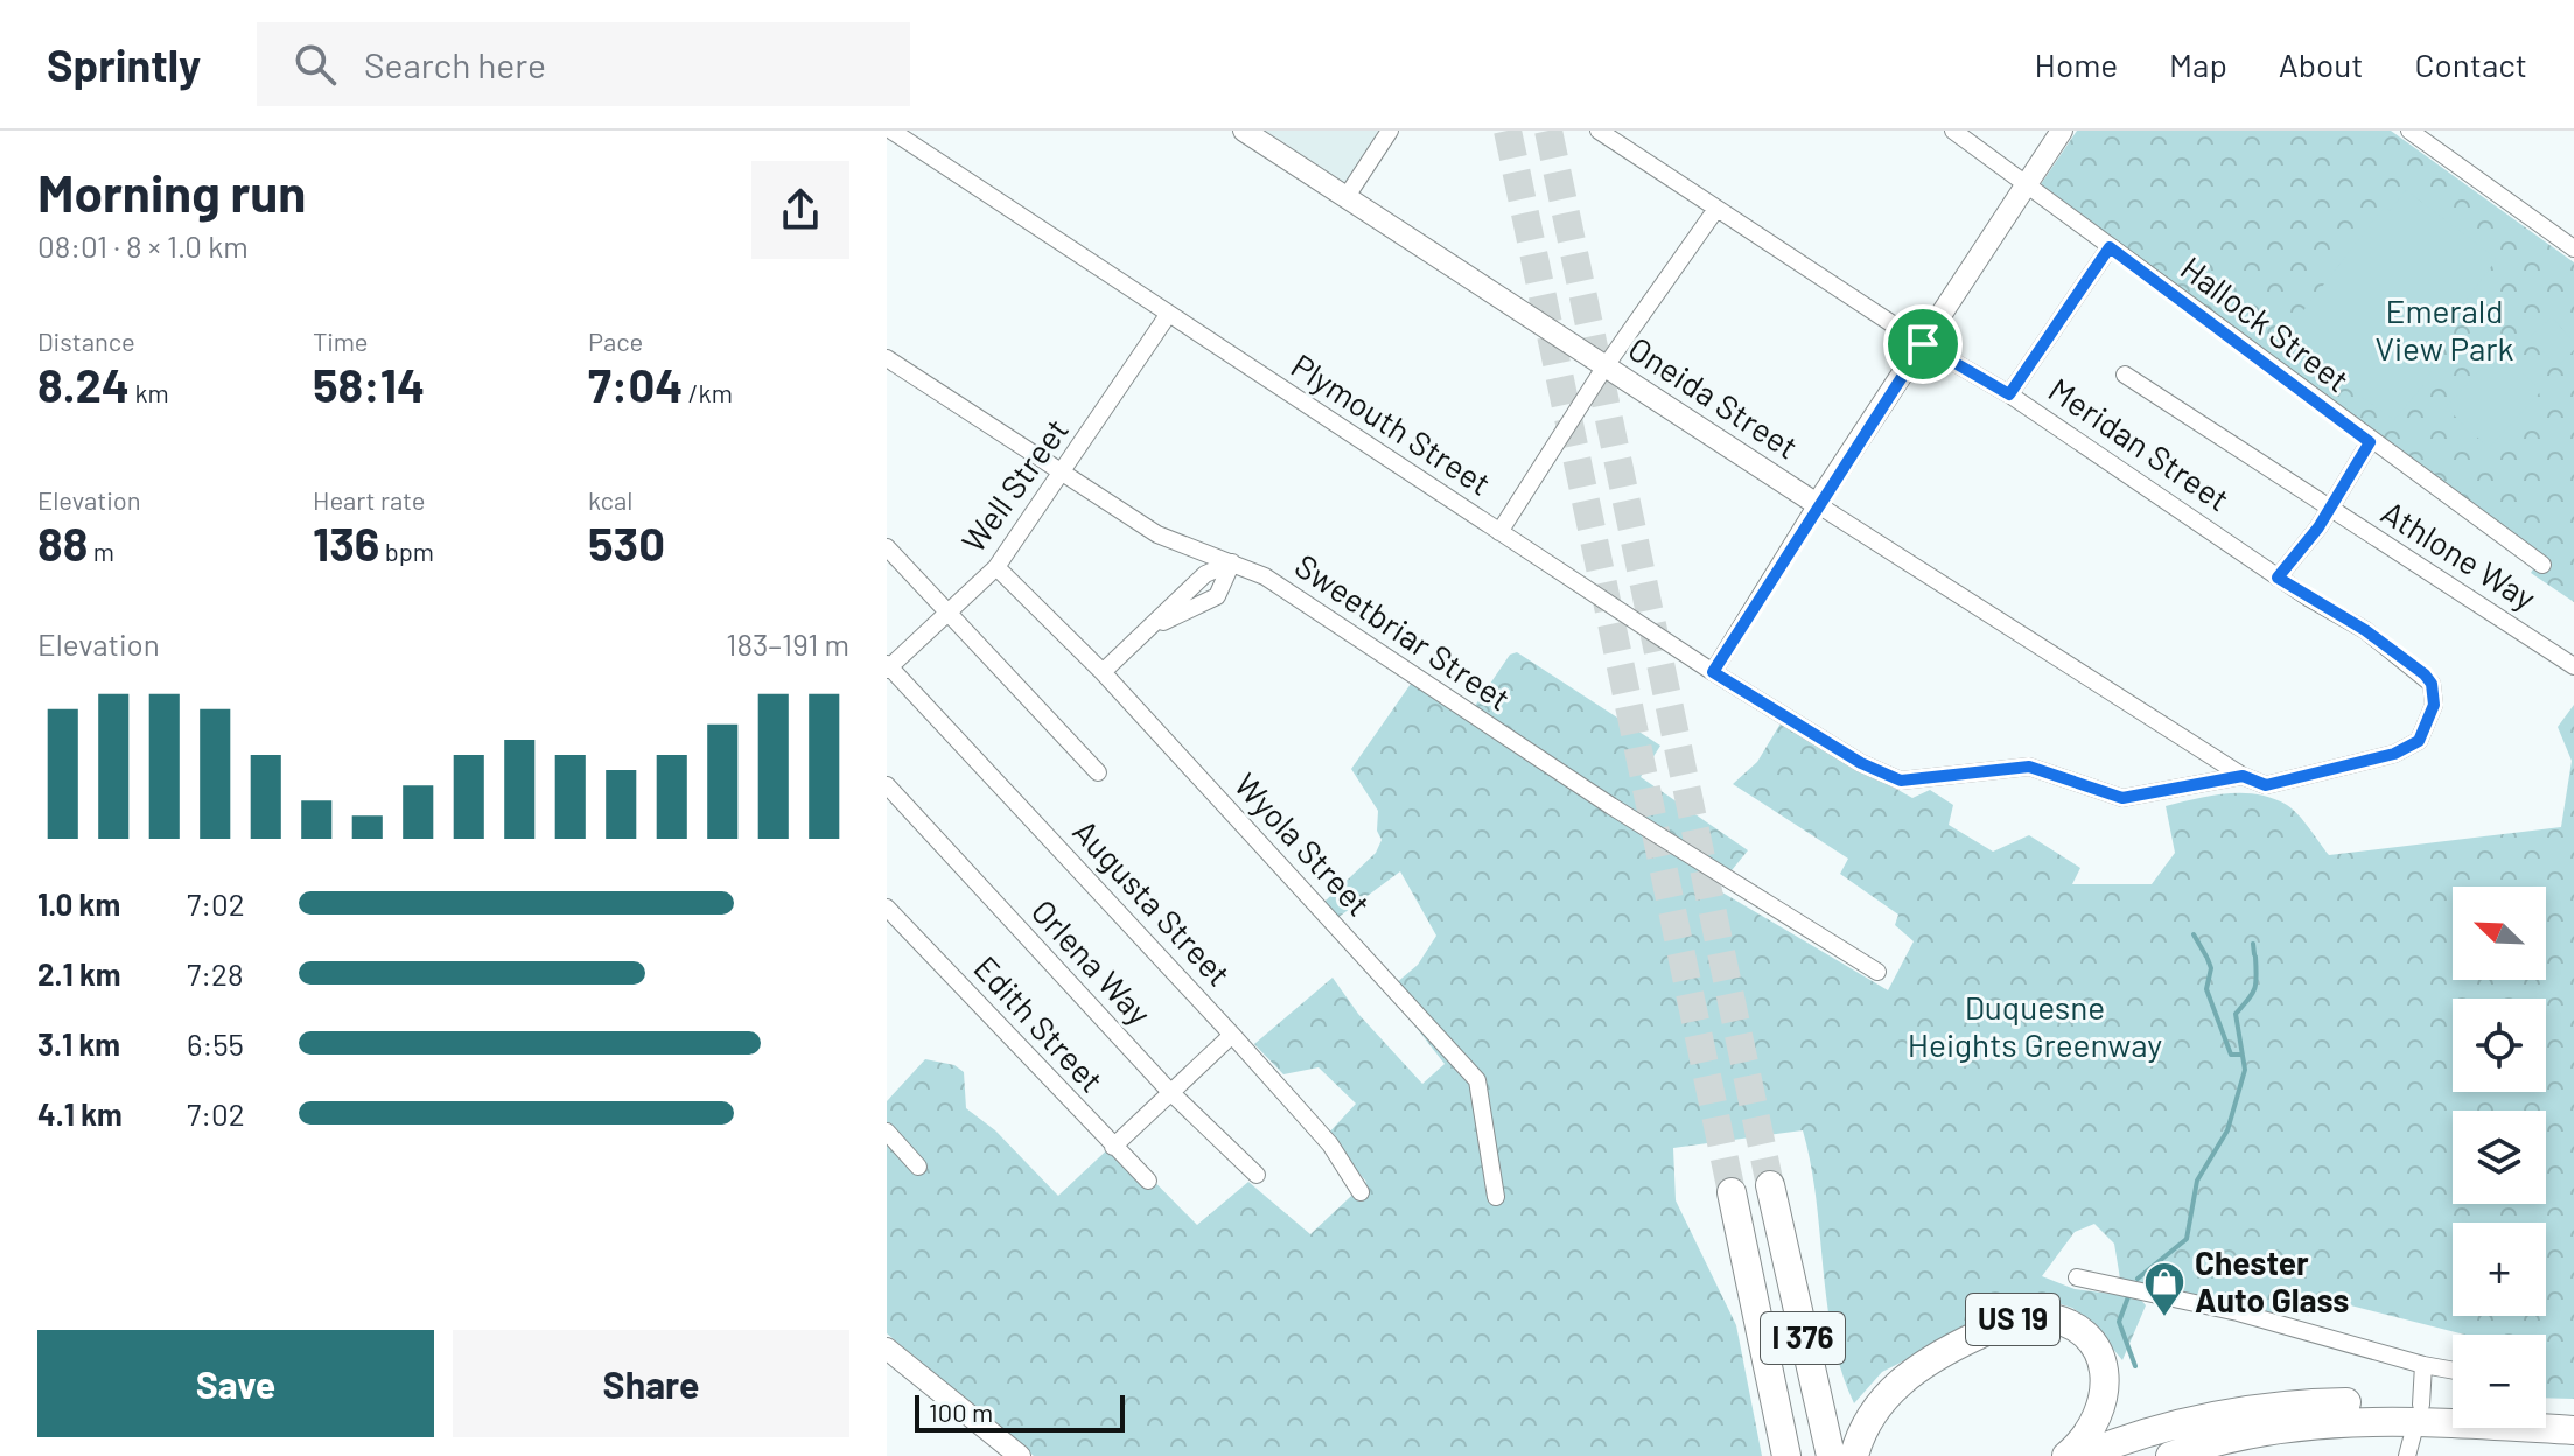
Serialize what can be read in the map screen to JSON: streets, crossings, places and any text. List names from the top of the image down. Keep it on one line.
{"streets":{"highway":["US 19","I 376"],"street":["Hallock Street","Oneida Street","Plymouth Street","Meridan Street","Well Street","Athlone Way","Sweetbriar Street","Wyola Street","Augusta Street","Orlena Way","Edith Street"]},"crossings":[["Oneida Street","Plymouth Street"],["Oneida Street","Meridan Street"],["Plymouth Street","Meridan Street"],["Plymouth Street","Well Street"],["Well Street","Sweetbriar Street"],["Well Street","Wyola Street"],["Well Street","Augusta Street"]],"parks":["Emerald View Park","Duquesne Heights Greenway"],"places":{"shop":["Chester Auto Glass"]},"scale_bar":"100 m","north":"top left","page":{"header":"Sprintly","search":"Search here","nav":["Home","Map","About","Contact"],"heading":["Morning run","08:01 · 8 × 1.0 km"],"stats":[["Distance","8.24 km"],["Time","58:14"],["Pace","7:04 /km"],["Elevation","88 m"],["Heart rate","136 bpm"],["kcal","530"]],"chart":["Elevation","183–191 m"],"list":[{"name":"1.0 km","note":"7:02"},{"name":"2.1 km","note":"7:28"},{"name":"3.1 km","note":"6:55"},{"name":"4.1 km","note":"7:02"}],"map_buttons":["+","−"],"buttons":["Save","Share"],"scale":"100 m"}}
